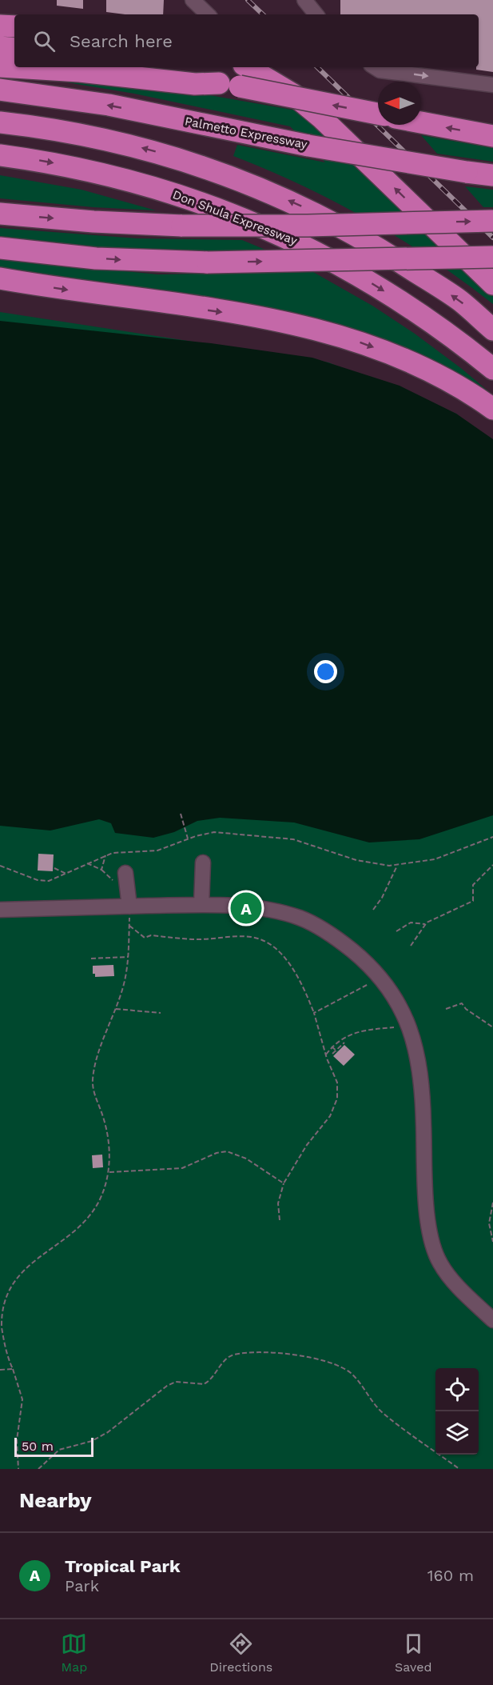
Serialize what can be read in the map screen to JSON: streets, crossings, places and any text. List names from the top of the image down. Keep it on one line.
{"streets":{"highway":["Palmetto Expressway","Don Shula Expressway"]},"scale_bar":"50 m","north":"left","page":{"search":"Search here","pins":"A","scale":"50 m","heading":"Nearby","list":[{"mark":"A","name":"Tropical Park","note":"Park","value":"160 m"}],"nav":["Map","Directions","Saved"]}}
